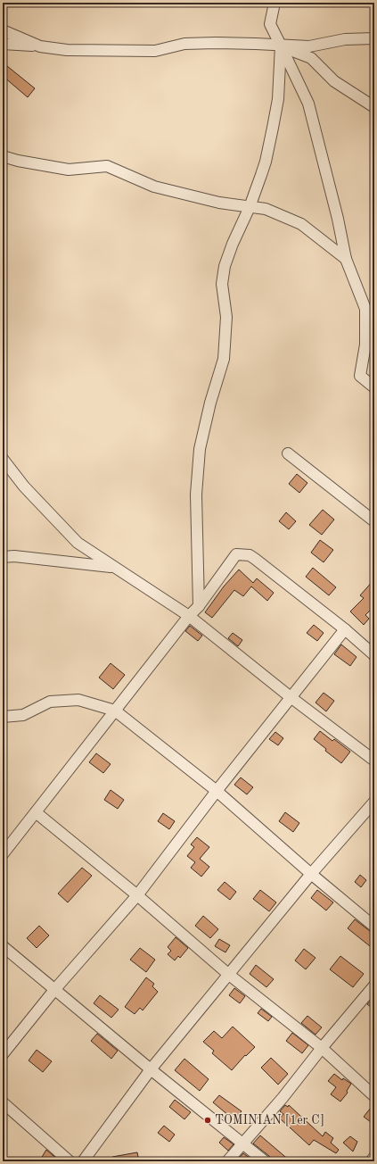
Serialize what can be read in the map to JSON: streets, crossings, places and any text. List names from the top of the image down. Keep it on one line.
{"places":["TOMINIAN [1er C]"]}
